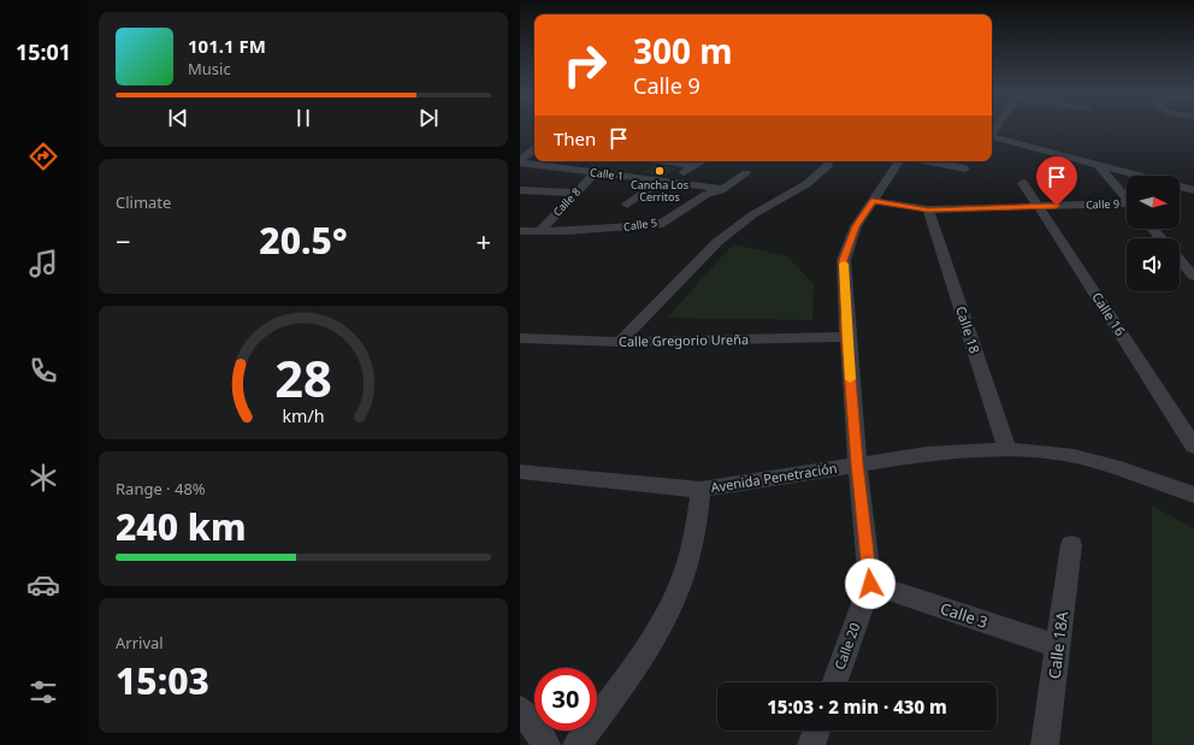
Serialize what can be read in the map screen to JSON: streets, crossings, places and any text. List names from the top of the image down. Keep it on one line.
{"streets":{"street":["Calle 1","Calle 8","Calle 9","Calle 5","Calle 16","Calle 18","Calle Gregorio Ureña","Avenida Penetración","Calle 3","Calle 18A","Calle 20"]},"crossings":[["Calle 1","Calle 8"],["Calle 1","Calle 5"],["Calle 8","Calle 5"],["Calle 9","Calle 16"],["Calle 9","Calle 18"],["Calle 9","Calle 20"],["Calle 18","Avenida Penetración"],["Calle Gregorio Ureña","Calle 20"],["Avenida Penetración","Calle 20"],["Calle 3","Calle 18A"],["Calle 3","Calle 20"]],"places":["Cancha Los Cerritos"],"north":"right","page":{"tabs":"15:01","turn":["300 m","Calle 9"],"song":["101.1 FM","Music"],"then":"Then","tile":["Climate",["Range · 48%","240 km"],["Arrival","15:03"]],"heat":["−","20.5°","+"],"limit":"30","trip":"15:03 · 2 min · 430 m","gauge":["28","km/h"]}}
